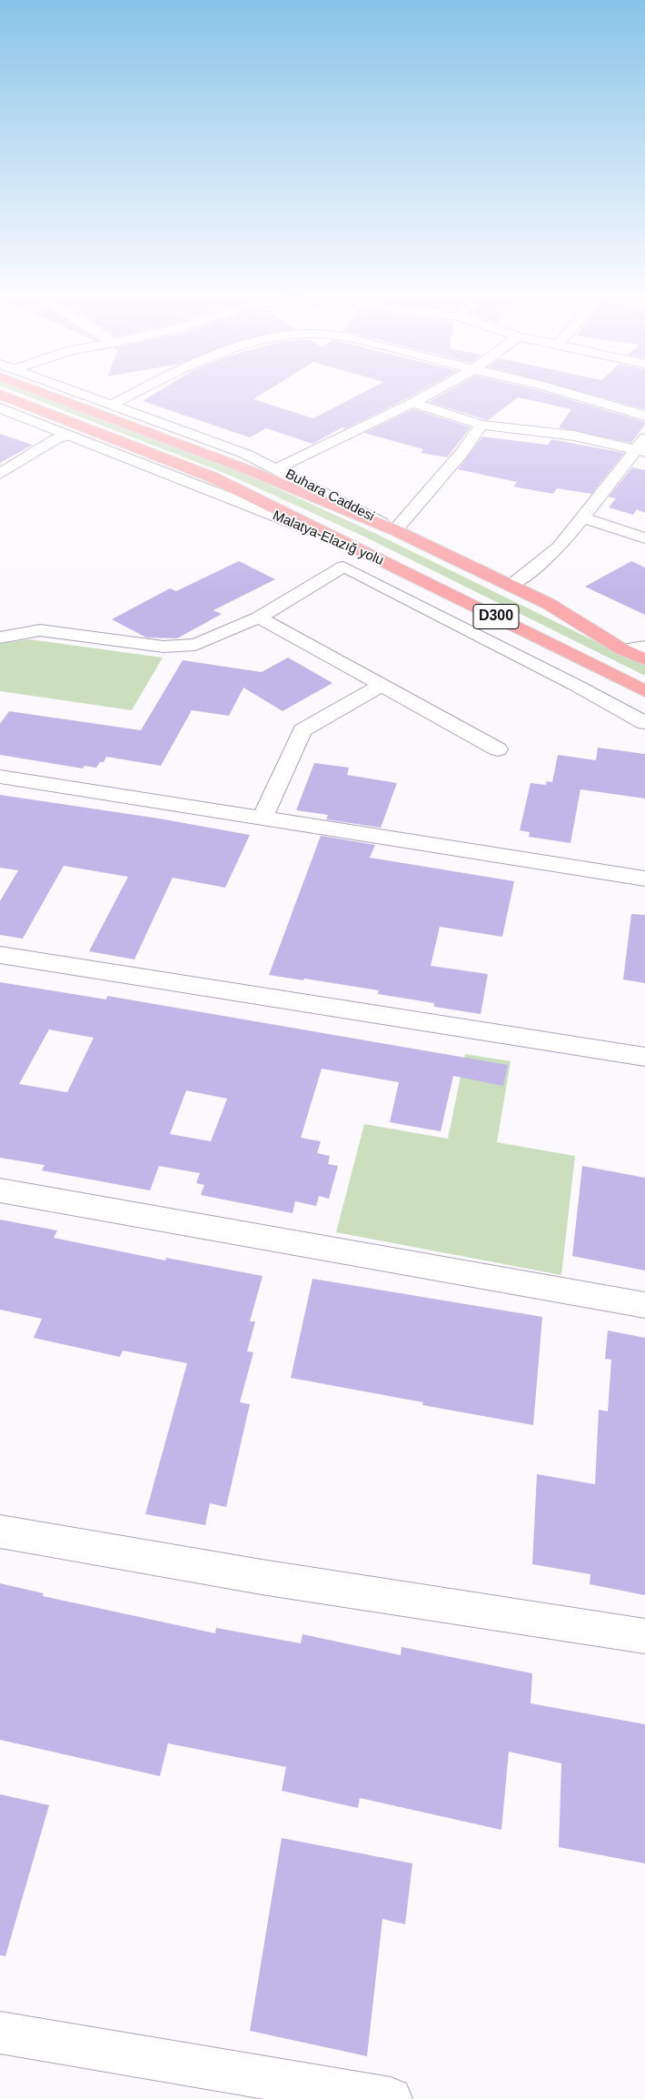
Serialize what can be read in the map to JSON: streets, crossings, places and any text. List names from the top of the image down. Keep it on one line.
{"streets":{"highway":["Buhara Caddesi","Malatya-Elazığ yolu","D300"]}}
